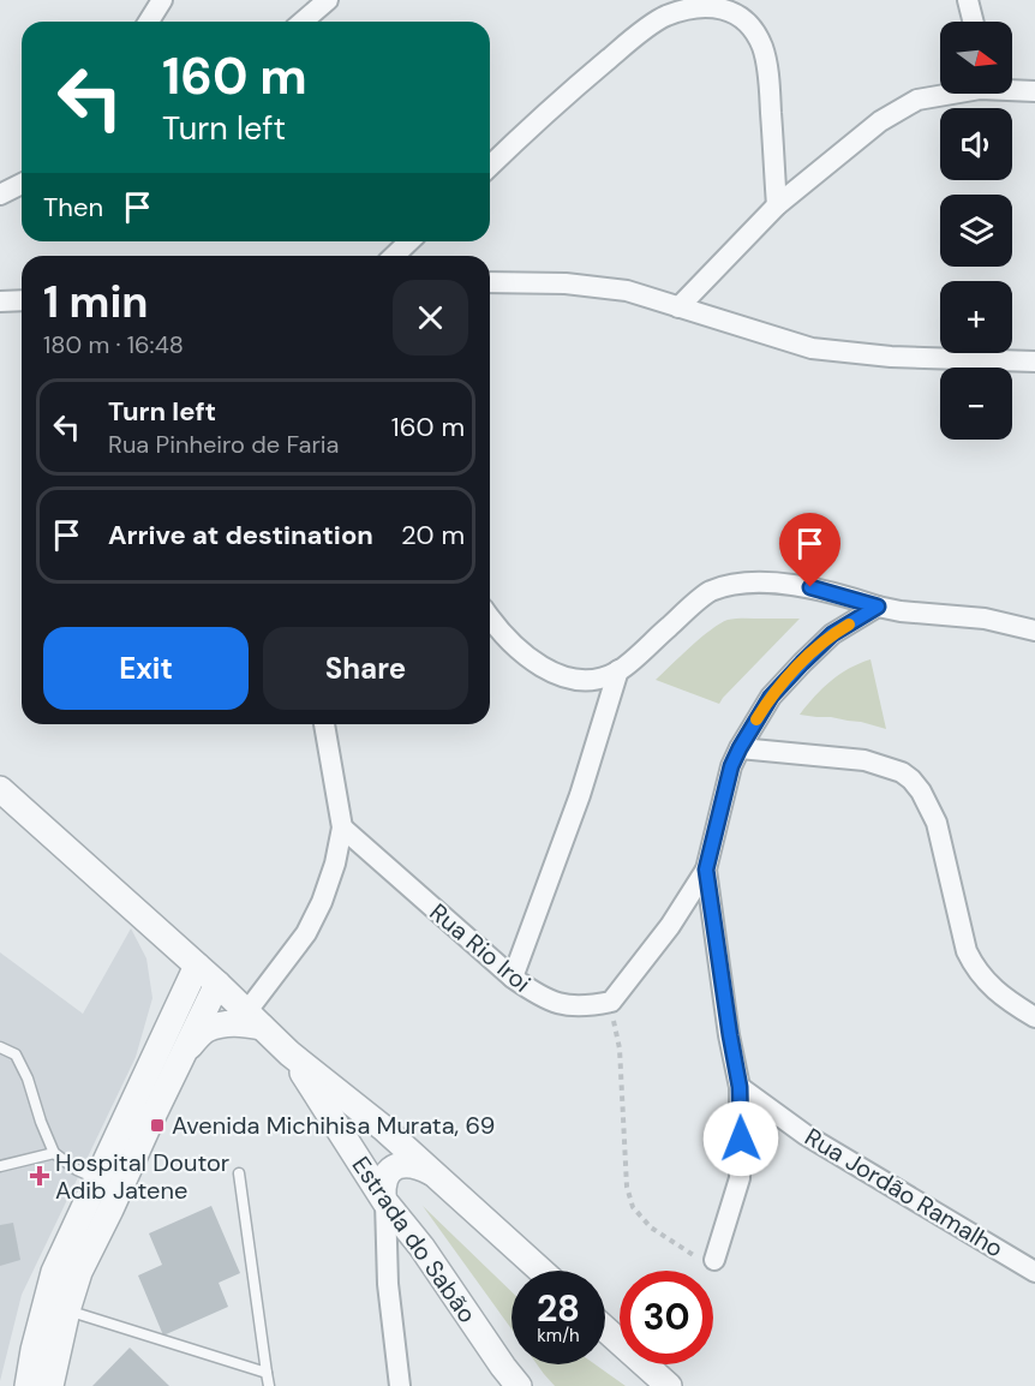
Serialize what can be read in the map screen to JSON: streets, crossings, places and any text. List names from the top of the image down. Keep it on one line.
{"streets":{"street":["Rua Rio Iroi","Rua Jordão Ramalho","Estrada do Sabão"]},"places":{"transit":["Avenida Michihisa Murata, 69"],"health":["Hospital Doutor Adib Jatene"]},"north":"right","page":{"map_buttons":["+","−"],"turn":["160 m","Turn left"],"then":"Then","heading":["1 min","180 m · 16:48"],"list":[{"name":"Turn left","note":"Rua Pinheiro de Faria","value":"160 m"},{"name":"Arrive at destination","value":"20 m"}],"buttons":["Exit","Share"],"speed":"28 km/h","limit":"30"}}
